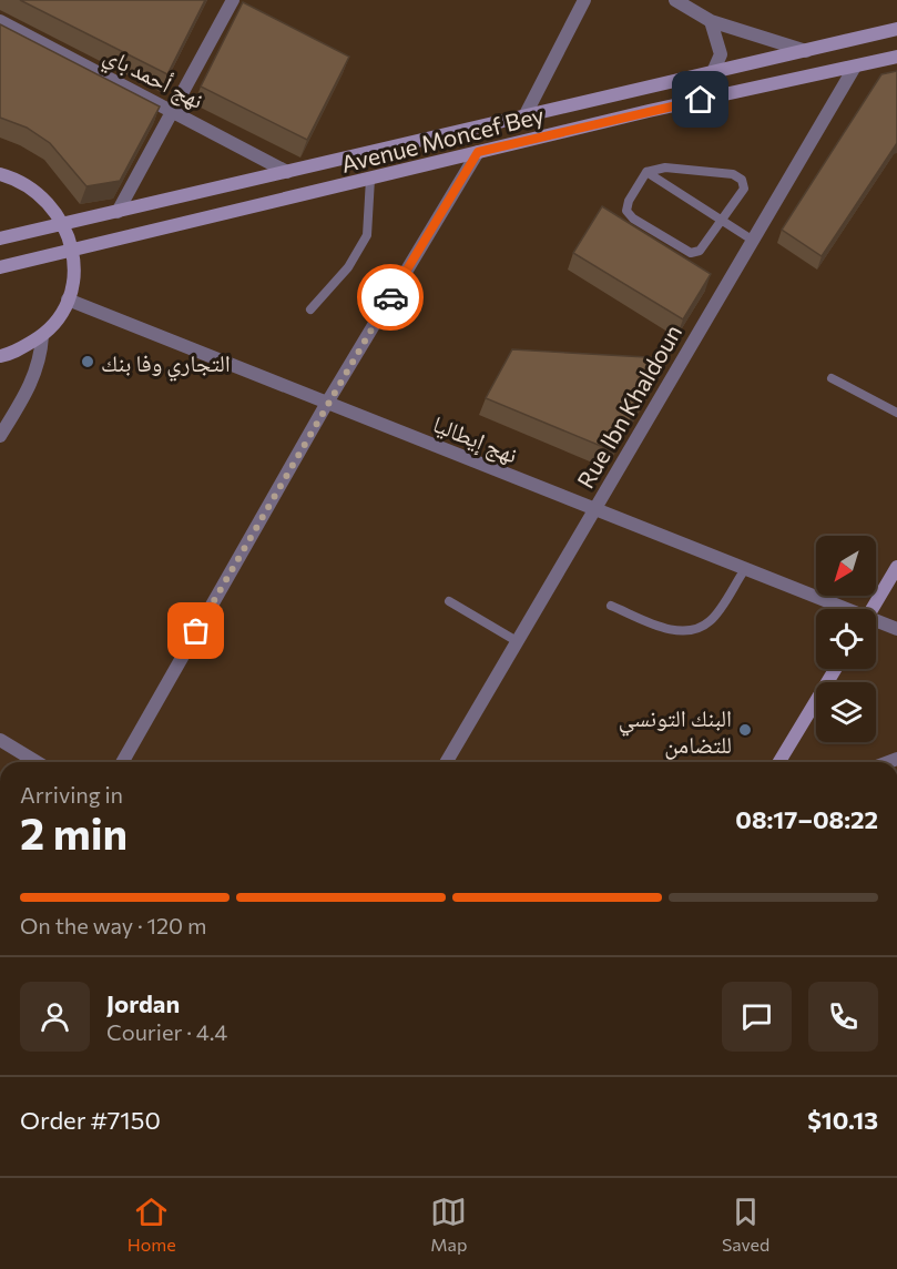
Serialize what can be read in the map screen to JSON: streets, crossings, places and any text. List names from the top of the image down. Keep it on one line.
{"streets":{"main road":["Avenue Moncef Bey"],"street":["نهج أحمد باي","Rue Ibn Khaldoun","نهج إيطاليا"]},"crossings":[["نهج أحمد باي","Avenue Moncef Bey"],["Avenue Moncef Bey","Rue Ibn Khaldoun"],["Rue Ibn Khaldoun","نهج إيطاليا"]],"places":["التجاري وفا بنك","البنك التونسي للتضامن"],"north":"bottom left","page":{"heading":["2 min","Arriving in","08:17–08:22"],"panel":["Jordan","Courier · 4.4","Order #7150","$10.13"],"bar":"On the way · 120 m","tabs":["Home","Map","Saved"]}}
